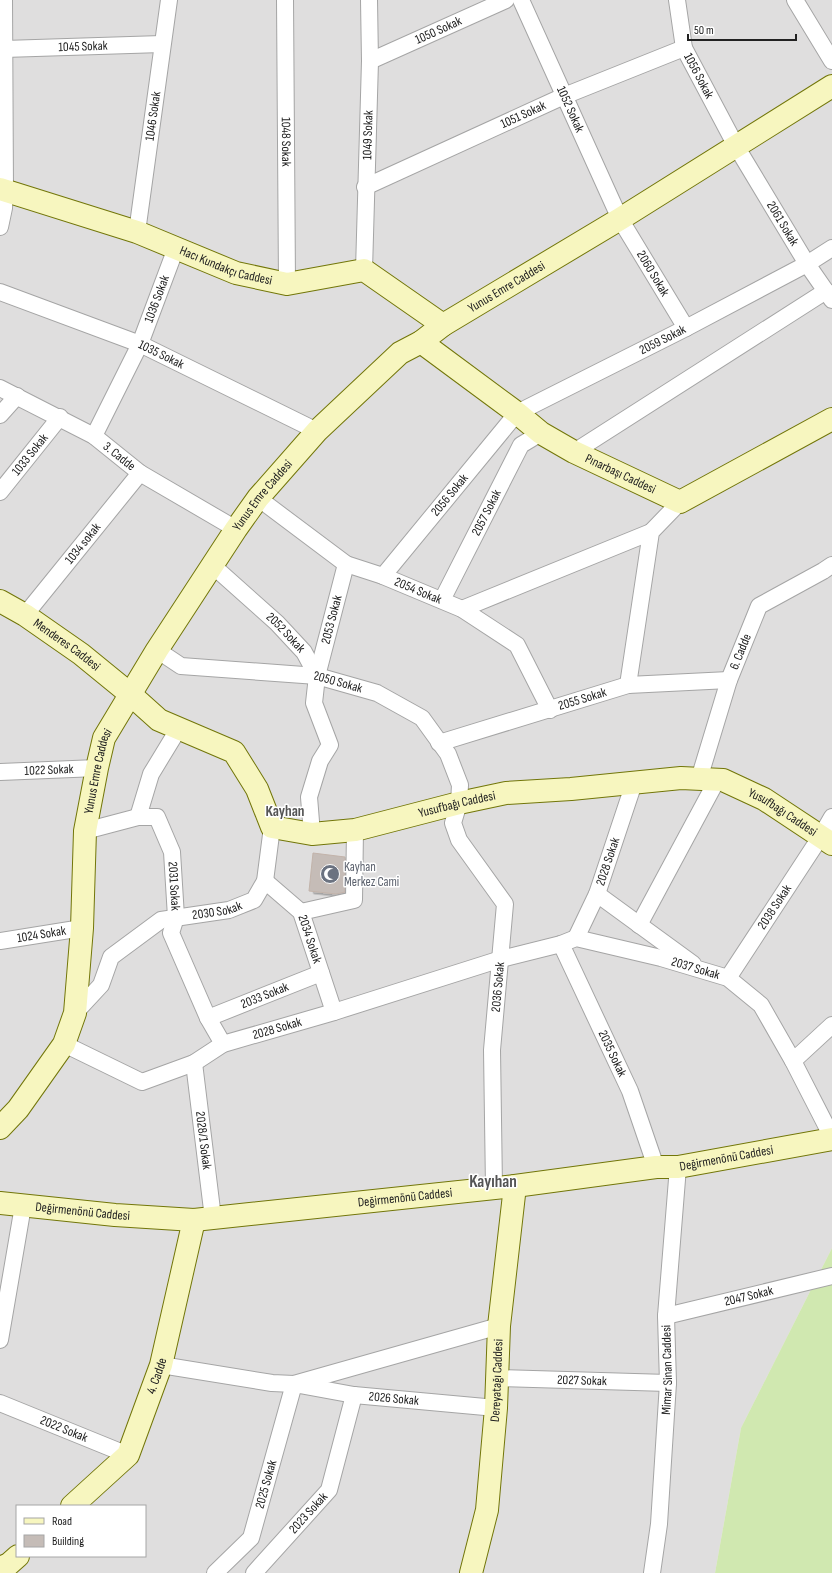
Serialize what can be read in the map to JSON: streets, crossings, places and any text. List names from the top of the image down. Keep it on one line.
{"streets":{"street":["1050 Sokak","1045 Sokak","1056 Sokak","1052 Sokak","1051 Sokak","1046 Sokak","1049 Sokak","1048 Sokak","2061 Sokak","Hacı Kundakçı Caddesi","2060 Sokak","Yunus Emre Caddesi","1036 Sokak","2059 Sokak","1035 Sokak","1033 Sokak","3. Cadde","Pınarbaşı Caddesi","2056 Sokak","2057 Sokak","1034 sokak","2054 Sokak","2053 Sokak","2052 Sokak","Menderes Caddesi","6. Cadde","2050 Sokak","2055 Sokak","1022 Sokak","Yusufbağı Caddesi","2028 Sokak","2031 Sokak","2038 Sokak","2030 Sokak","1024 Sokak","2034 Sokak","2037 Sokak","2036 Sokak","2033 Sokak","2035 Sokak","2028/1 Sokak","Değirmenönü Caddesi","2047 Sokak","Mimar Sinan Caddesi","4. Cadde","Dereyatağı Caddesi","2027 Sokak","2026 Sokak","2022 Sokak","2025 Sokak","2023 Sokak"]},"crossings":[["1050 Sokak","1049 Sokak"],["1045 Sokak","1046 Sokak"],["1056 Sokak","1051 Sokak"],["1056 Sokak","2061 Sokak"],["1056 Sokak","Yunus Emre Caddesi"],["1052 Sokak","1051 Sokak"],["1052 Sokak","2060 Sokak"],["1052 Sokak","Yunus Emre Caddesi"],["1051 Sokak","1049 Sokak"],["1046 Sokak","Hacı Kundakçı Caddesi"],["1049 Sokak","Hacı Kundakçı Caddesi"],["1048 Sokak","Hacı Kundakçı Caddesi"],["2061 Sokak","Yunus Emre Caddesi"],["2061 Sokak","2059 Sokak"],["Hacı Kundakçı Caddesi","1036 Sokak"],["2060 Sokak","Yunus Emre Caddesi"],["2060 Sokak","2059 Sokak"],["Yunus Emre Caddesi","1035 Sokak"],["Yunus Emre Caddesi","3. Cadde"],["Yunus Emre Caddesi","Pınarbaşı Caddesi"],["Yunus Emre Caddesi","2054 Sokak"],["Yunus Emre Caddesi","2052 Sokak"],["Yunus Emre Caddesi","Menderes Caddesi"],["Yunus Emre Caddesi","2050 Sokak"],["Yunus Emre Caddesi","1022 Sokak"],["Yunus Emre Caddesi","2028 Sokak"],["Yunus Emre Caddesi","2031 Sokak"],["Yunus Emre Caddesi","2030 Sokak"],["Yunus Emre Caddesi","1024 Sokak"],["1036 Sokak","1035 Sokak"],["1036 Sokak","3. Cadde"],["2059 Sokak","Pınarbaşı Caddesi"],["2059 Sokak","2056 Sokak"],["1033 Sokak","3. Cadde"],["3. Cadde","1034 sokak"],["Pınarbaşı Caddesi","2056 Sokak"],["Pınarbaşı Caddesi","2057 Sokak"],["2056 Sokak","2054 Sokak"],["2057 Sokak","2054 Sokak"],["1034 sokak","Menderes Caddesi"],["2054 Sokak","2053 Sokak"],["2054 Sokak","2055 Sokak"],["2053 Sokak","2052 Sokak"],["2053 Sokak","2050 Sokak"],["2052 Sokak","2050 Sokak"],["6. Cadde","2055 Sokak"],["6. Cadde","Yusufbağı Caddesi"],["2050 Sokak","2055 Sokak"],["2050 Sokak","Yusufbağı Caddesi"],["2050 Sokak","2036 Sokak"],["Yusufbağı Caddesi","2028 Sokak"],["Yusufbağı Caddesi","2038 Sokak"],["Yusufbağı Caddesi","2030 Sokak"],["Yusufbağı Caddesi","2036 Sokak"],["2028 Sokak","2031 Sokak"],["2028 Sokak","2034 Sokak"],["2028 Sokak","2037 Sokak"],["2028 Sokak","2036 Sokak"],["2028 Sokak","2028/1 Sokak"],["2031 Sokak","2030 Sokak"],["2031 Sokak","2033 Sokak"],["2038 Sokak","2037 Sokak"],["2030 Sokak","2034 Sokak"],["2034 Sokak","2033 Sokak"],["2037 Sokak","Değirmenönü Caddesi"],["2036 Sokak","Değirmenönü Caddesi"],["2036 Sokak","Dereyatağı Caddesi"],["2035 Sokak","Değirmenönü Caddesi"],["2028/1 Sokak","Değirmenönü Caddesi"],["2028/1 Sokak","4. Cadde"],["Değirmenönü Caddesi","Mimar Sinan Caddesi"],["Değirmenönü Caddesi","4. Cadde"],["Değirmenönü Caddesi","Dereyatağı Caddesi"],["2047 Sokak","Mimar Sinan Caddesi"],["Mimar Sinan Caddesi","2027 Sokak"],["4. Cadde","2022 Sokak"],["Dereyatağı Caddesi","2027 Sokak"],["Dereyatağı Caddesi","2026 Sokak"],["2026 Sokak","2025 Sokak"],["2026 Sokak","2023 Sokak"]],"districts":["Kayhan","Kayıhan"],"places":{"mosque":["Kayhan Merkez Cami"]},"legend":["Road","Building"],"scale_bar":"50 m"}
